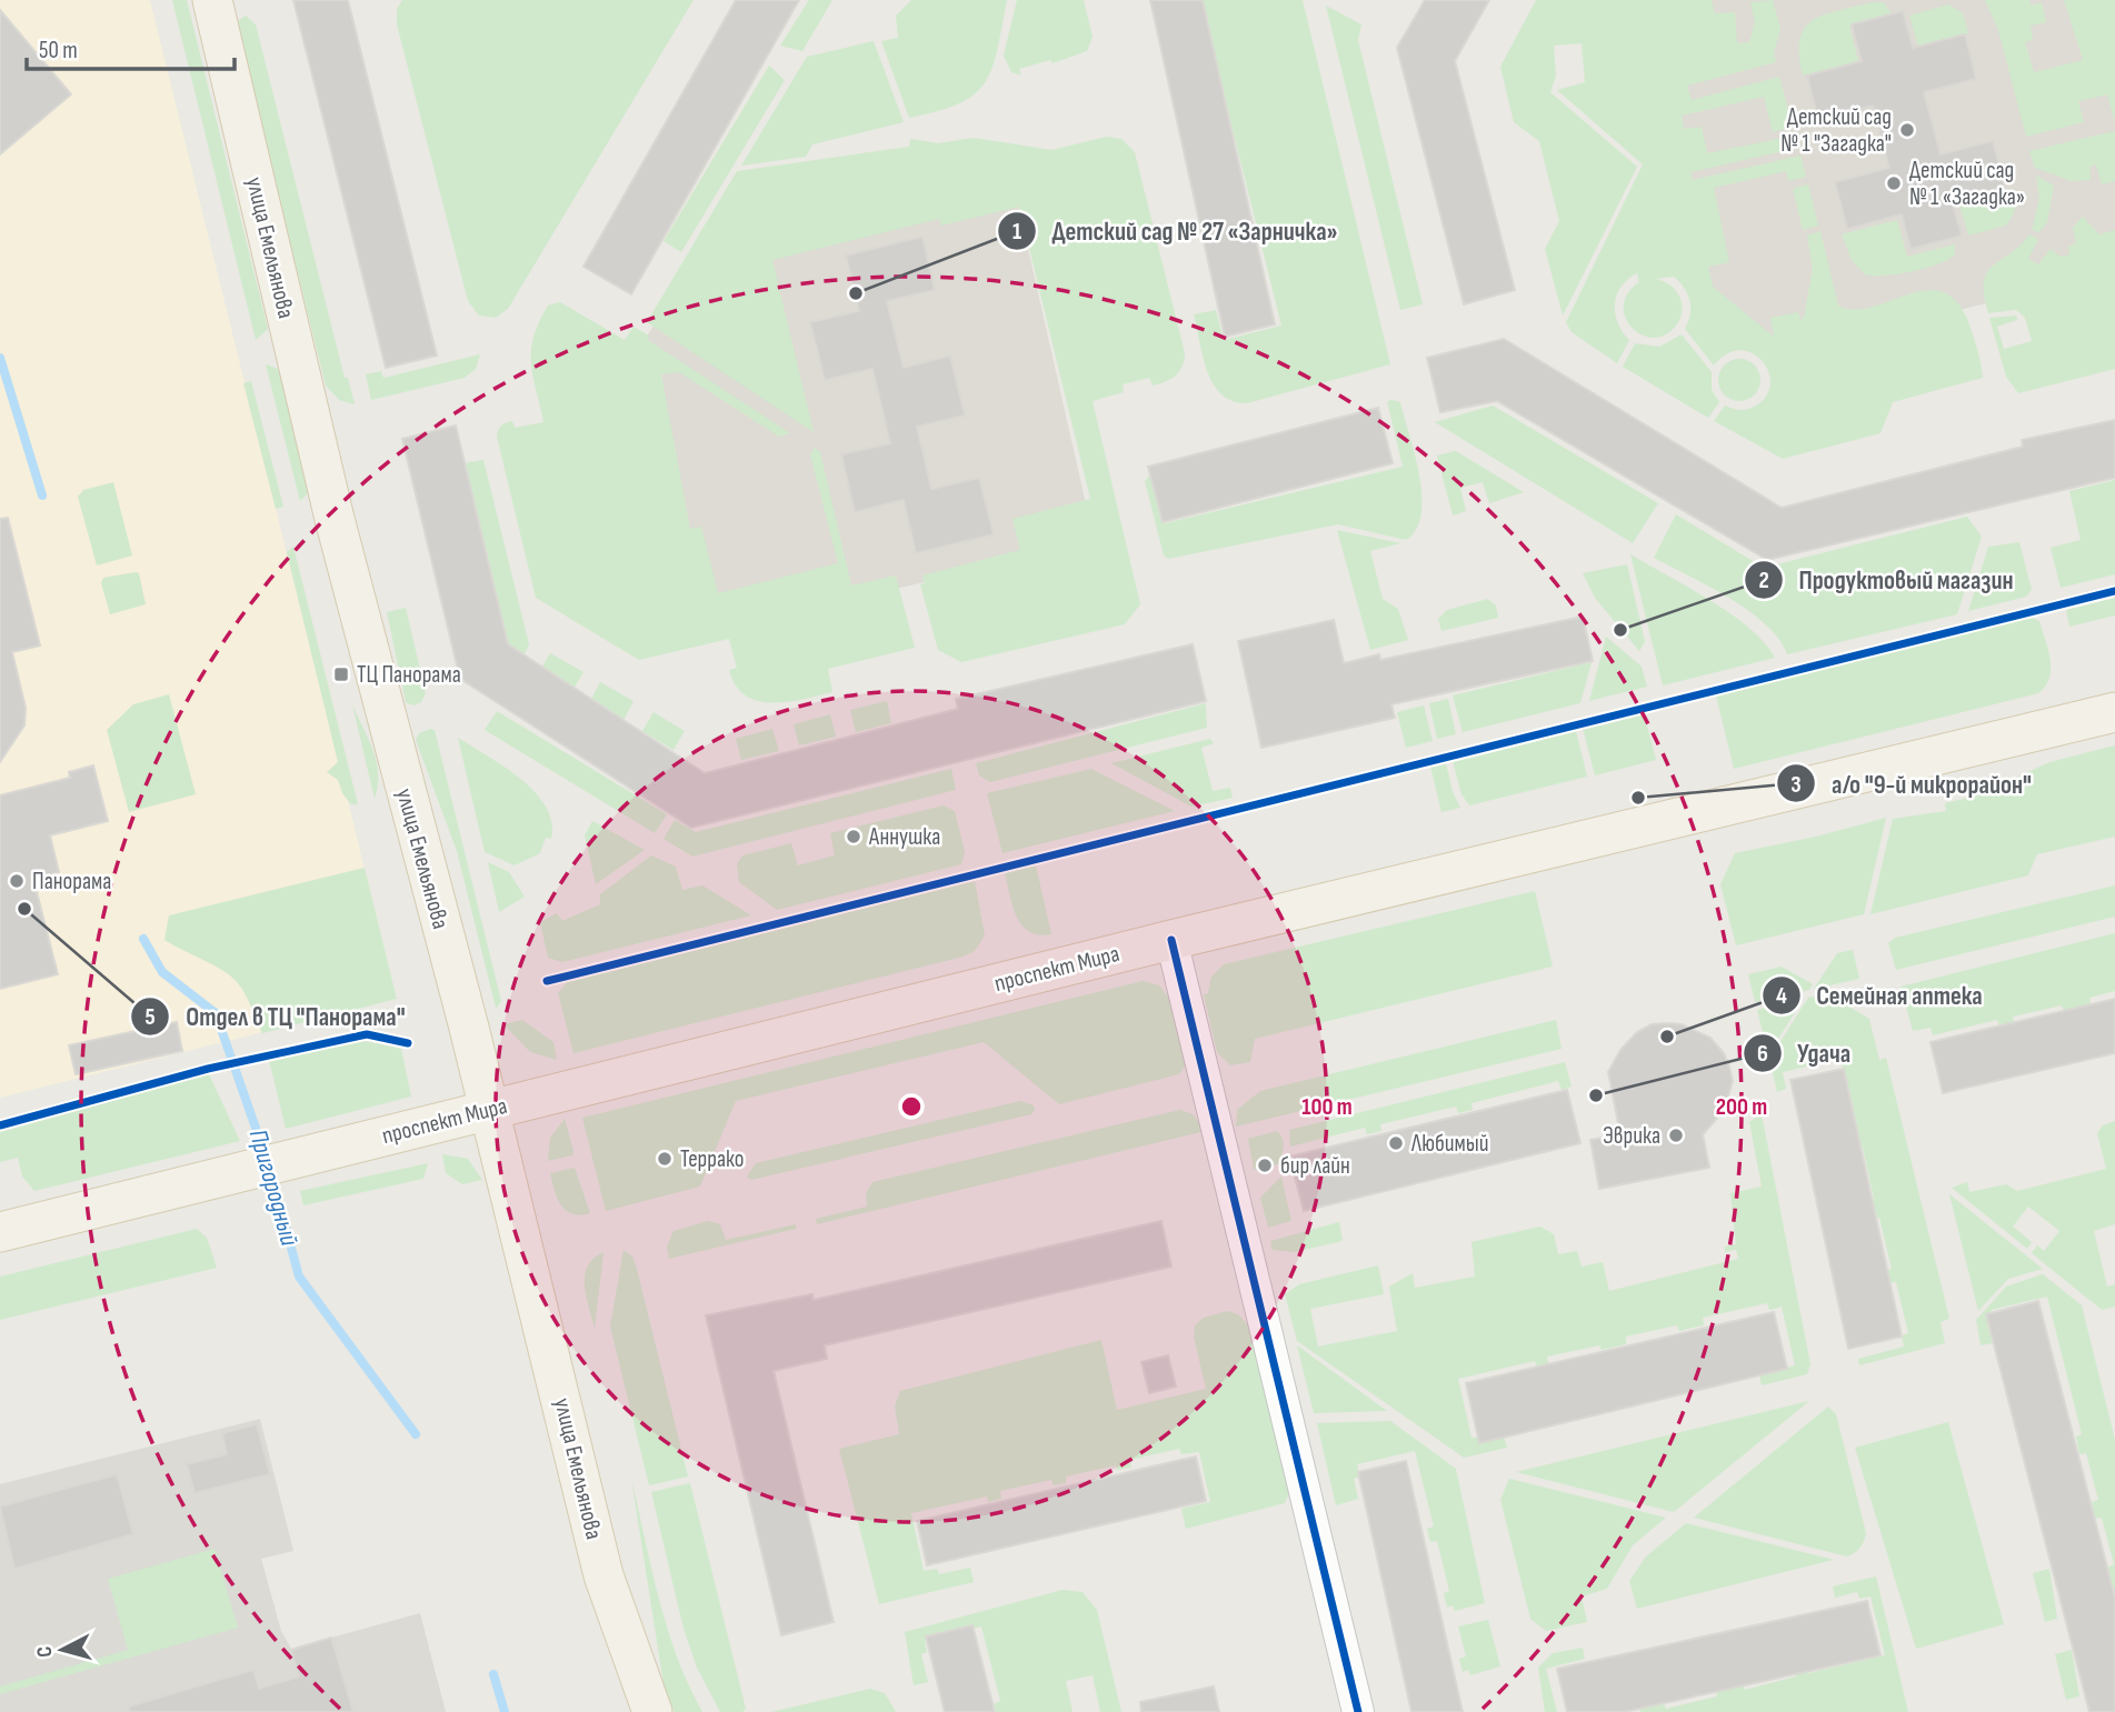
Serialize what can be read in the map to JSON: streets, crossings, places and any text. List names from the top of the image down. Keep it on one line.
{"streets":{"main road":["улица Емельянова","проспект Мира"]},"crossings":[["улица Емельянова","проспект Мира"]],"water":["Пригородный"],"places":{"other":["Детский сад № 1 \"Загадка\"","Детский сад № 1 «Загадка»","Детский сад № 27 «Зарничка»","Продуктовый магазин","а/о \"9-й микрорайон\"","Аннушка","Панорама","Отдел в ТЦ \"Панорама\"","Семейная аптека","Удача","Эврика","Любимый","Террако","бир лайн"],"transit":["ТЦ Панорама"]},"scale_bar":"50 m","north":"left","rings":["100 m","200 m"]}
